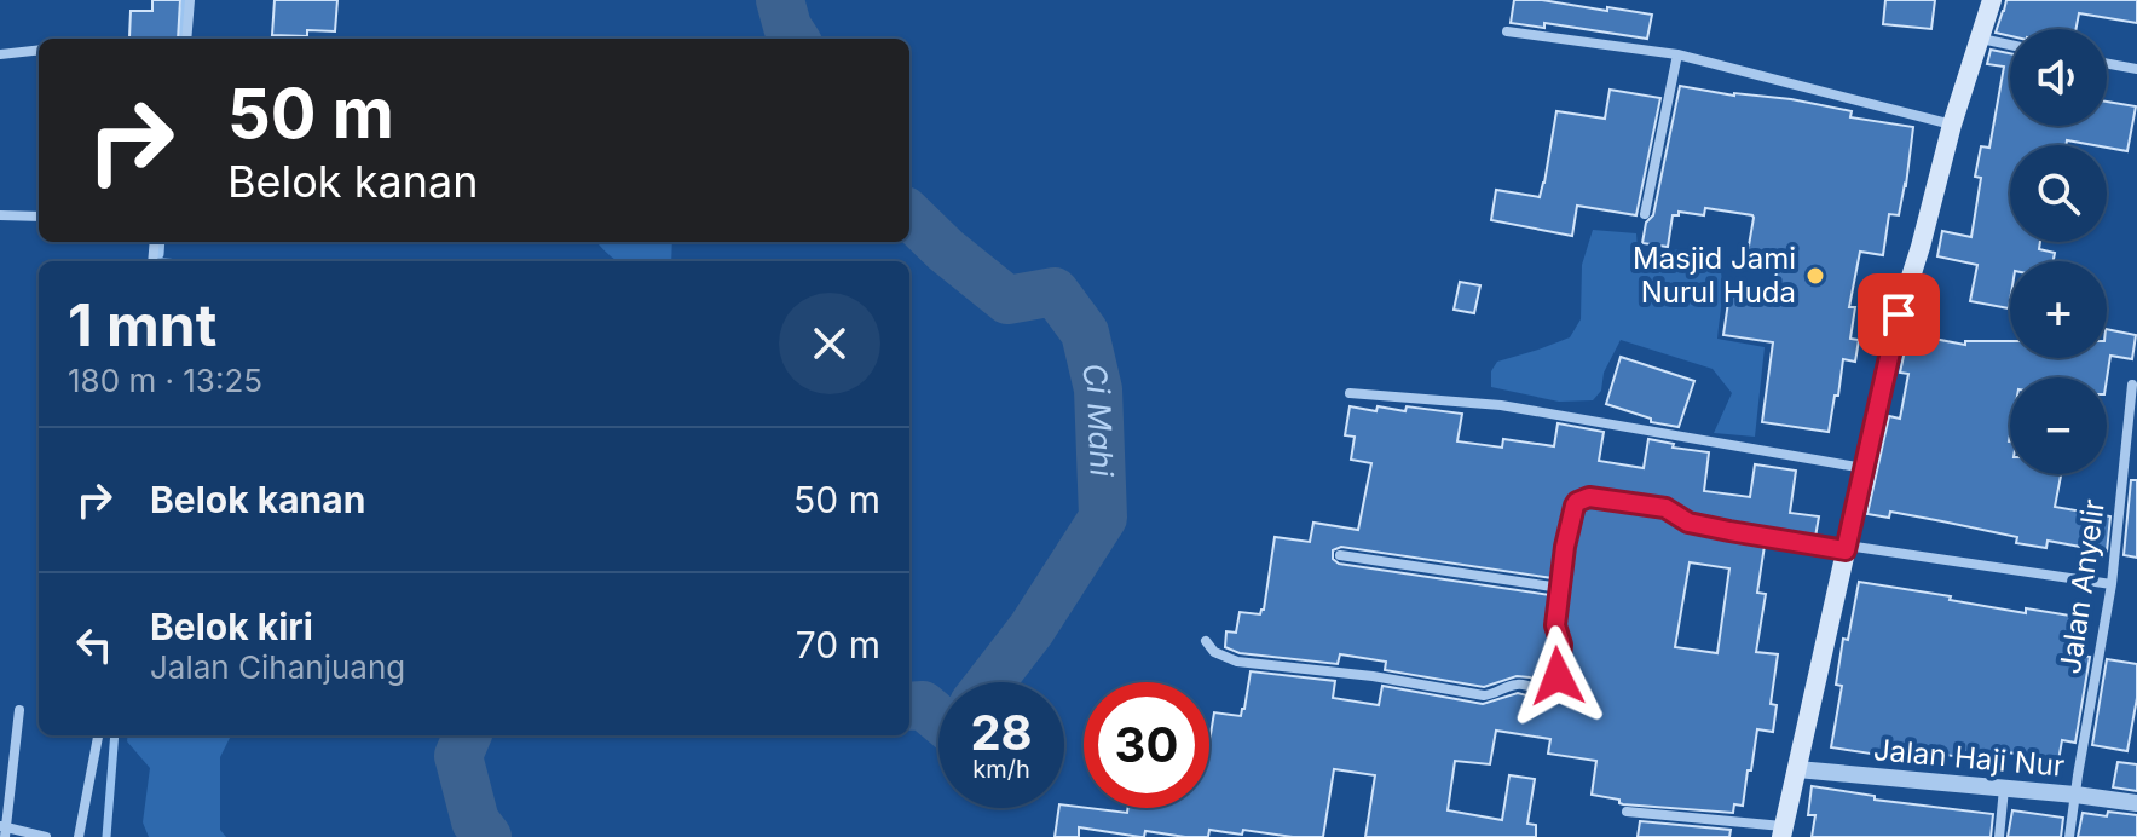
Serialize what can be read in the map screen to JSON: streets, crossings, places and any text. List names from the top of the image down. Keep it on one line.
{"streets":{"street":["Jalan Anyelir","Jalan Haji Nur"]},"crossings":[["Jalan Anyelir","Jalan Haji Nur"]],"water":["Ci Mahi"],"places":["Masjid Jami Nurul Huda"],"page":{"map_buttons":["+","−"],"turn":["50 m","Belok kanan"],"heading":["1 mnt","180 m · 13:25"],"list":[{"name":"Belok kanan","value":"50 m"},{"name":"Belok kiri","note":"Jalan Cihanjuang","value":"70 m"}],"speed":"28 km/h","limit":"30"}}
